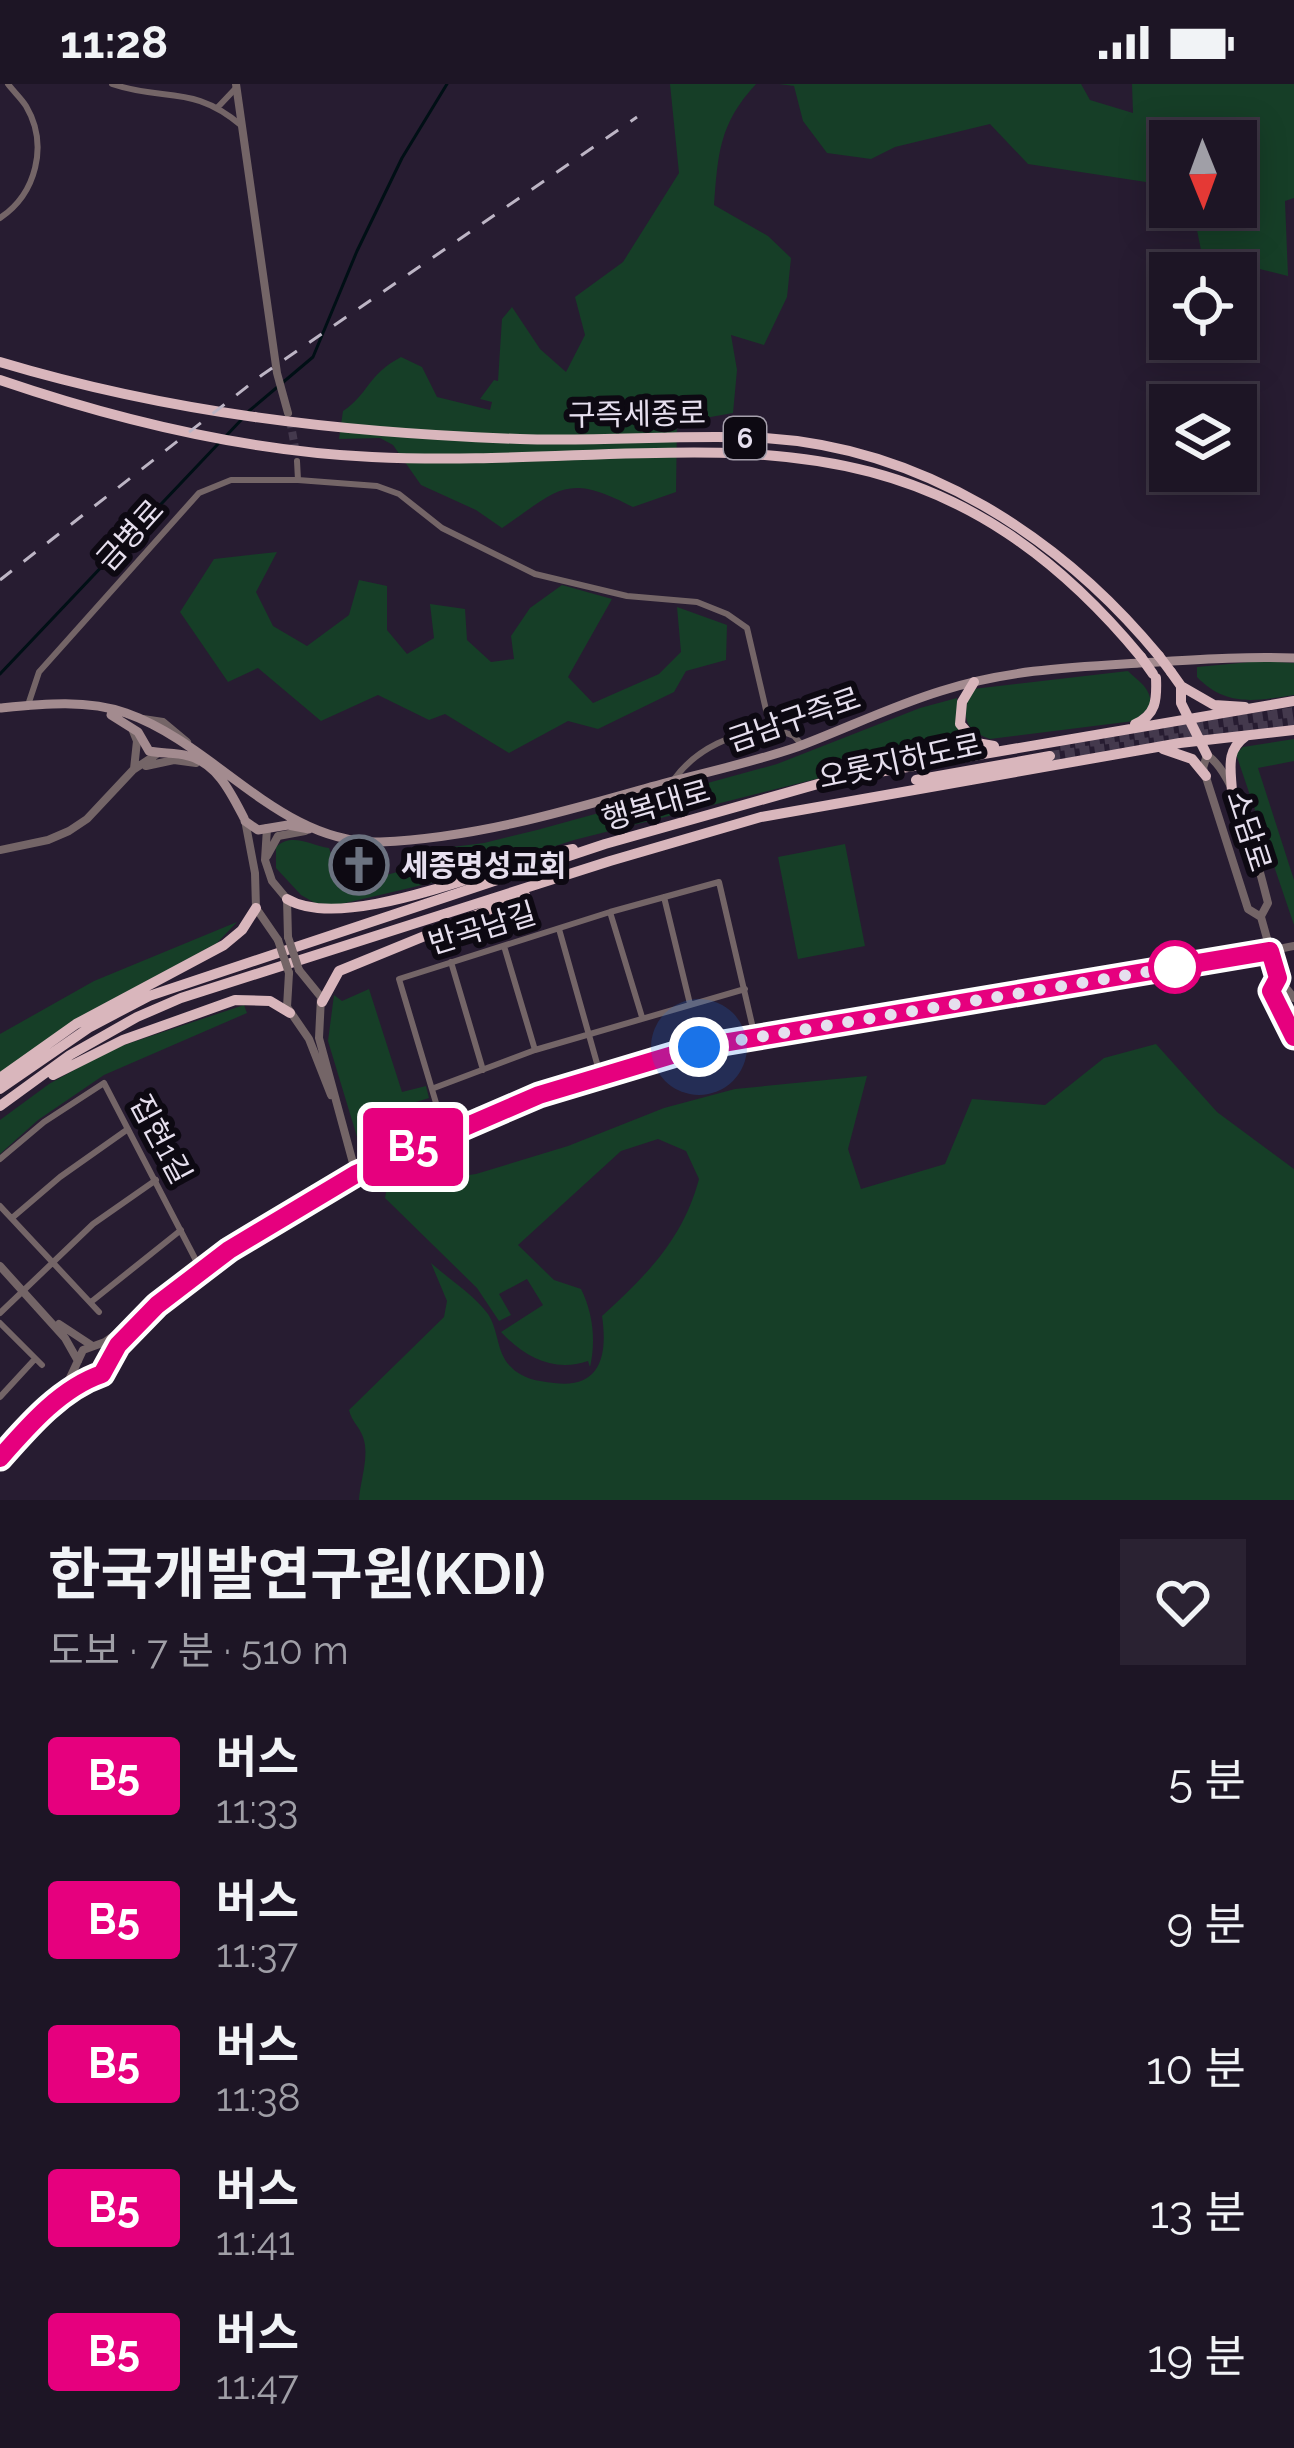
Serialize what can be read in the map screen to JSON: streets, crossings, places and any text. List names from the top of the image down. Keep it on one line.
{"streets":{"highway":["구즉세종로","6","오롯지하도로","행복대로","소담로"],"main road":["금남구즉로"],"street":["금병로","반곡남길","집현1길"]},"crossings":[["구즉세종로","행복대로"],["구즉세종로","소담로"],["오롯지하도로","행복대로"],["행복대로","소담로"]],"places":{"church":["세종명성교회"]},"lines":["bus line B5"],"north":"bottom","page":{"status":"11:28","on_map":"B5","heading":["한국개발연구원(KDI)","도보 · 7 분 · 510 m"],"list":[{"mark":"B5","name":"버스","note":"11:33","value":"5 분"},{"mark":"B5","name":"버스","note":"11:37","value":"9 분"},{"mark":"B5","name":"버스","note":"11:38","value":"10 분"},{"mark":"B5","name":"버스","note":"11:41","value":"13 분"},{"mark":"B5","name":"버스","note":"11:47","value":"19 분"}]}}
